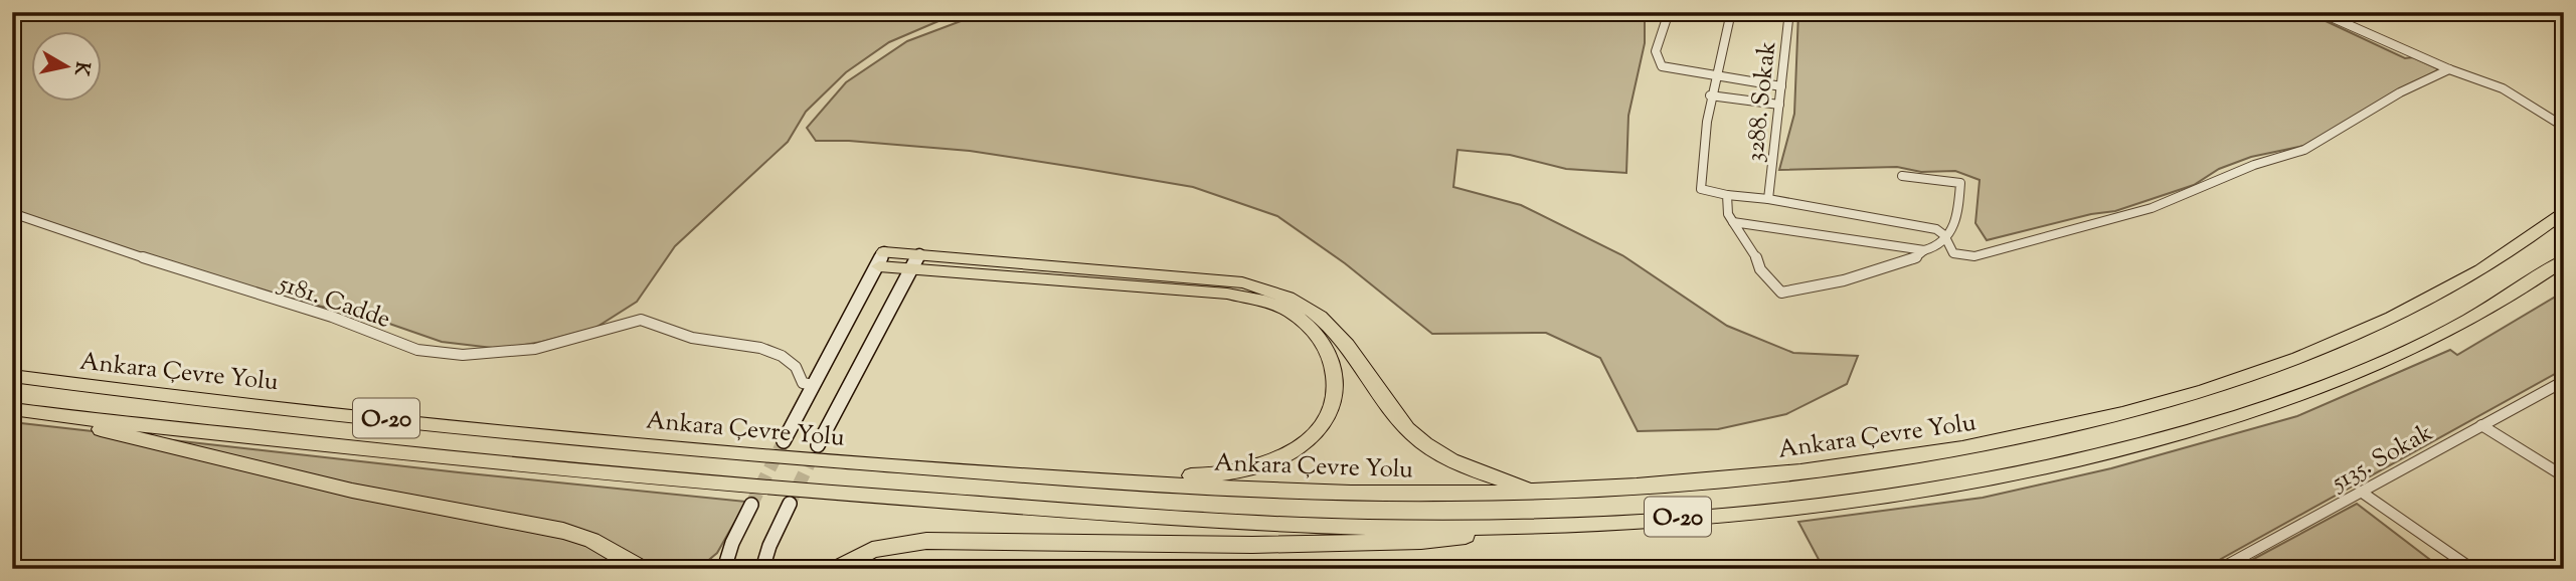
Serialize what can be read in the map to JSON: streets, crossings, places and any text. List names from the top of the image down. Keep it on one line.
{"streets":{"highway":["Ankara Çevre Yolu","O-20"],"street":["3288. Sokak","5181. Cadde","5135. Sokak"]},"north":"right"}
